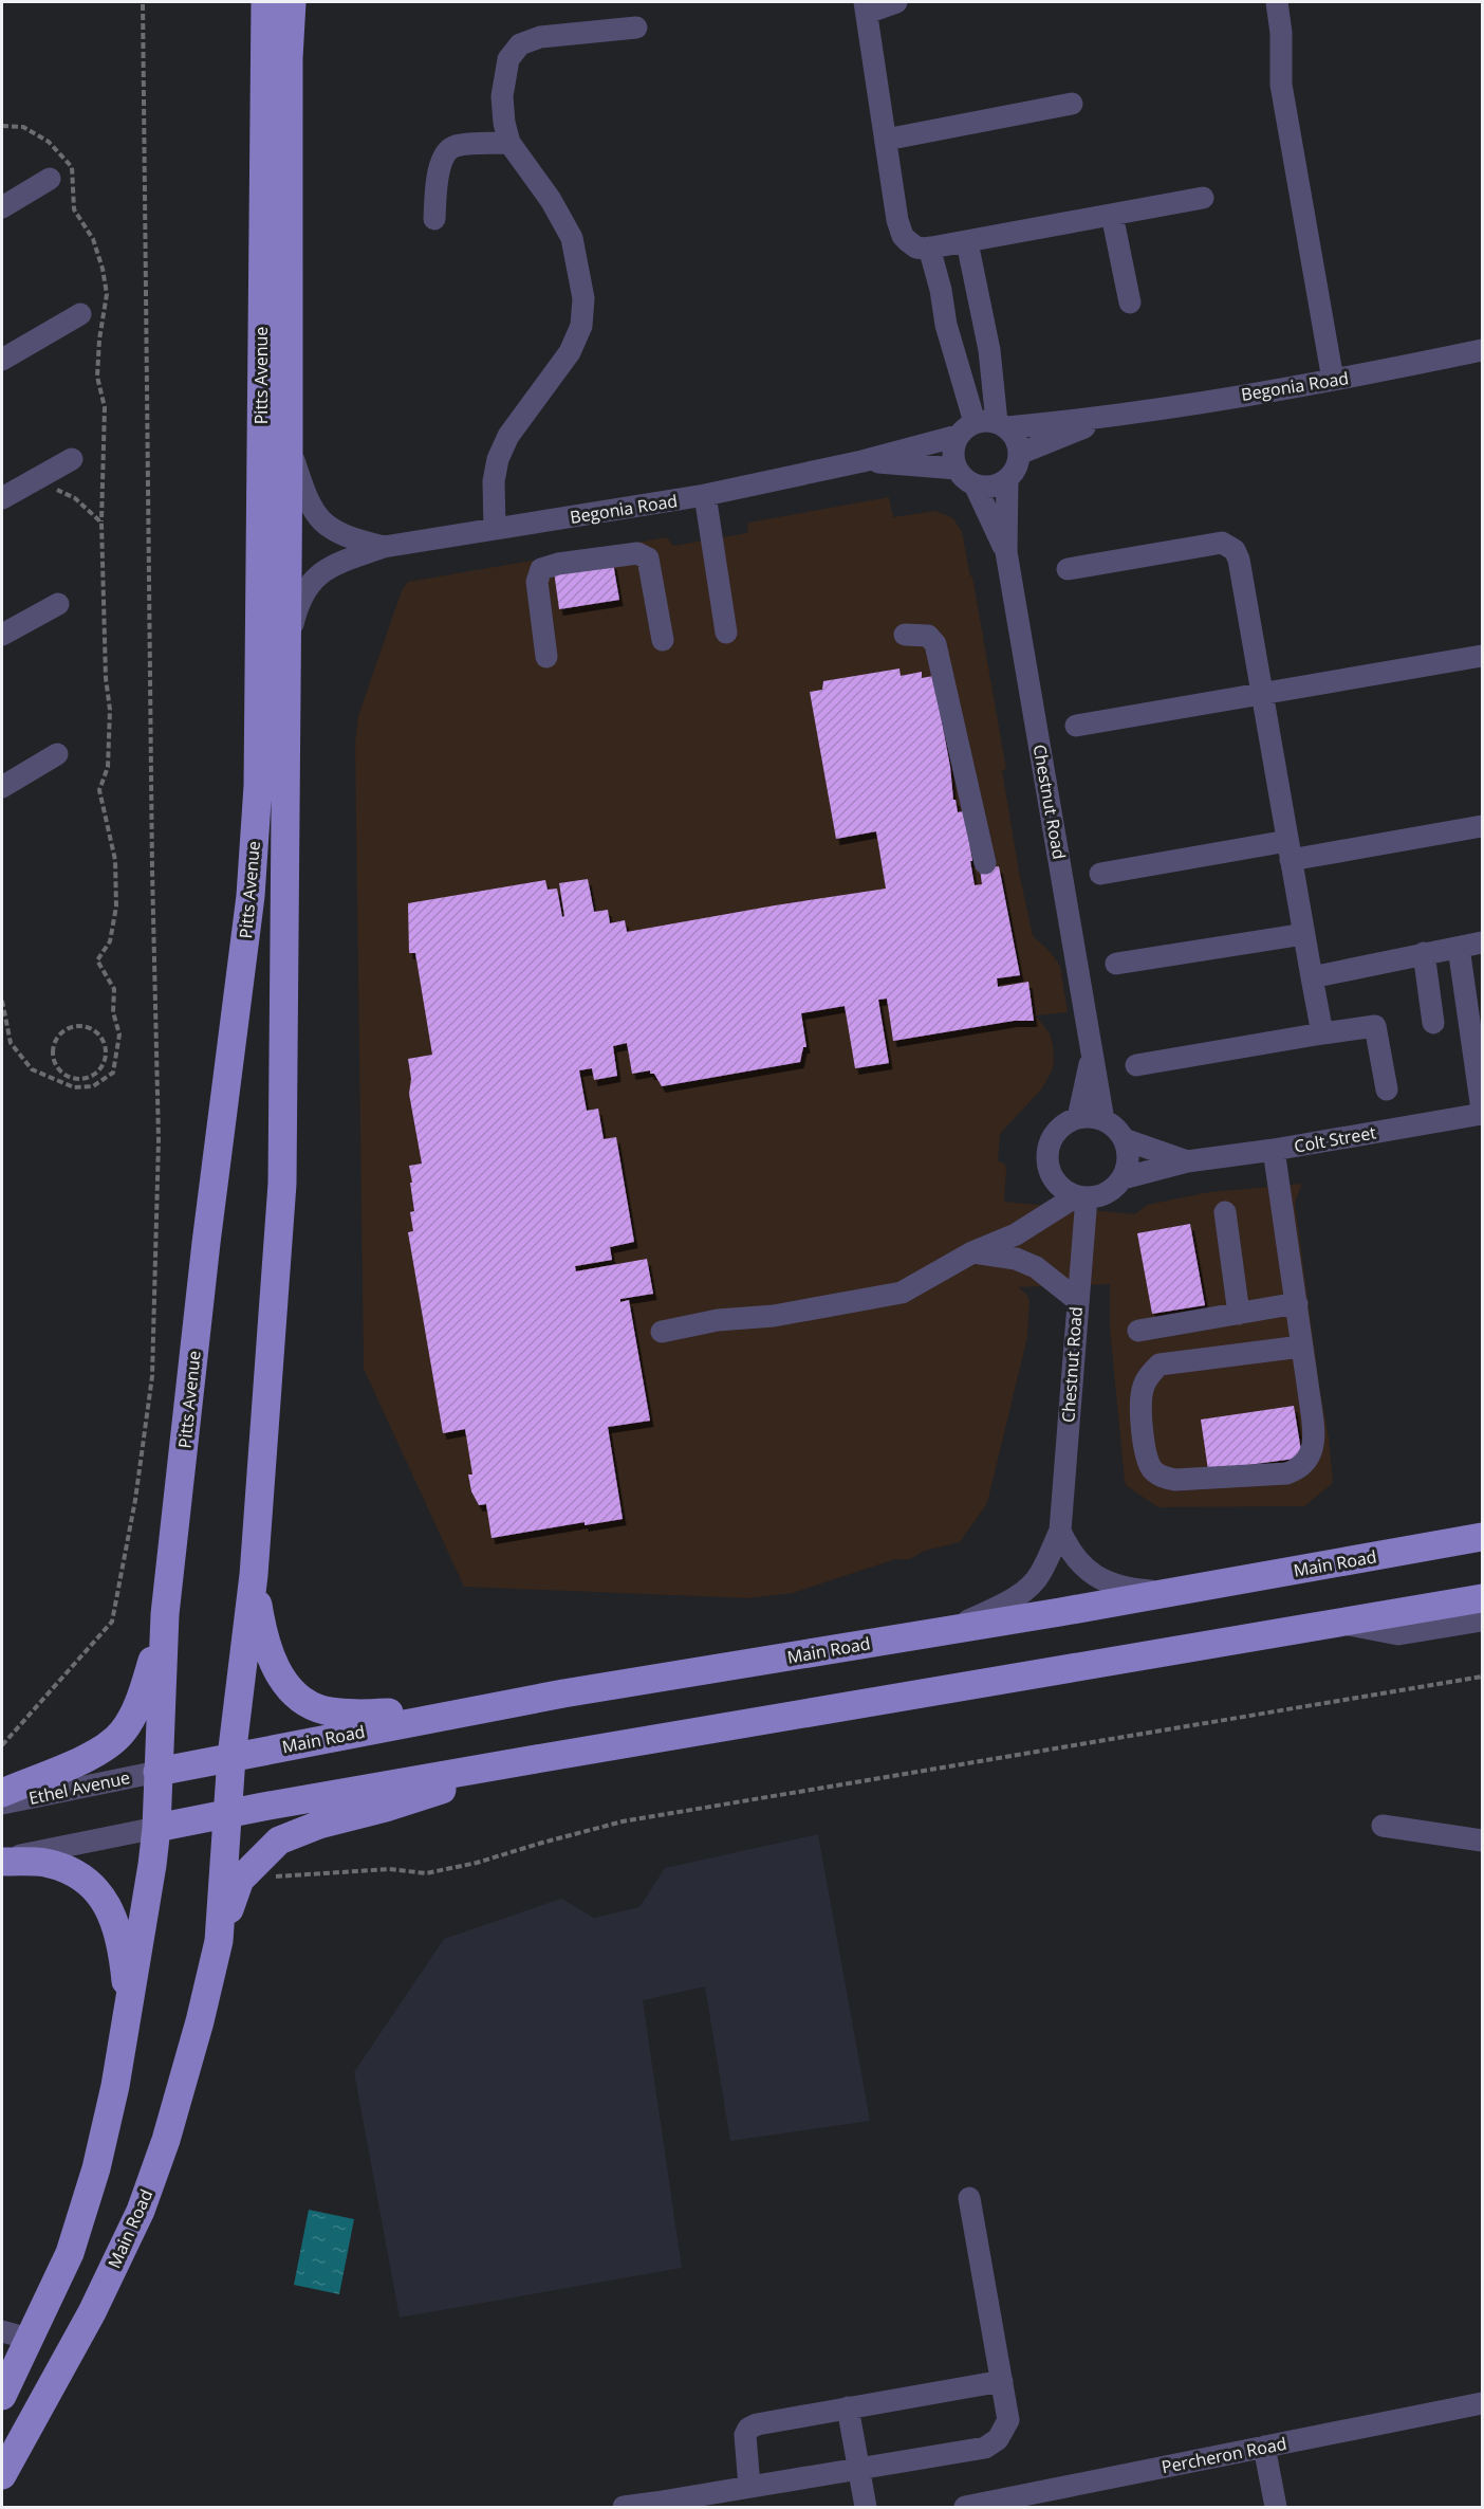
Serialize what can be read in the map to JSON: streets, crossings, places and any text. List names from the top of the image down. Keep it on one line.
{"streets":{"main road":["Pitts Avenue","Main Road"],"street":["Begonia Road","Chestnut Road","Colt Street","Ethel Avenue","Percheron Road"]},"crossings":[["Pitts Avenue","Main Road"],["Pitts Avenue","Ethel Avenue"],["Begonia Road","Chestnut Road"],["Chestnut Road","Colt Street"],["Chestnut Road","Main Road"]]}
